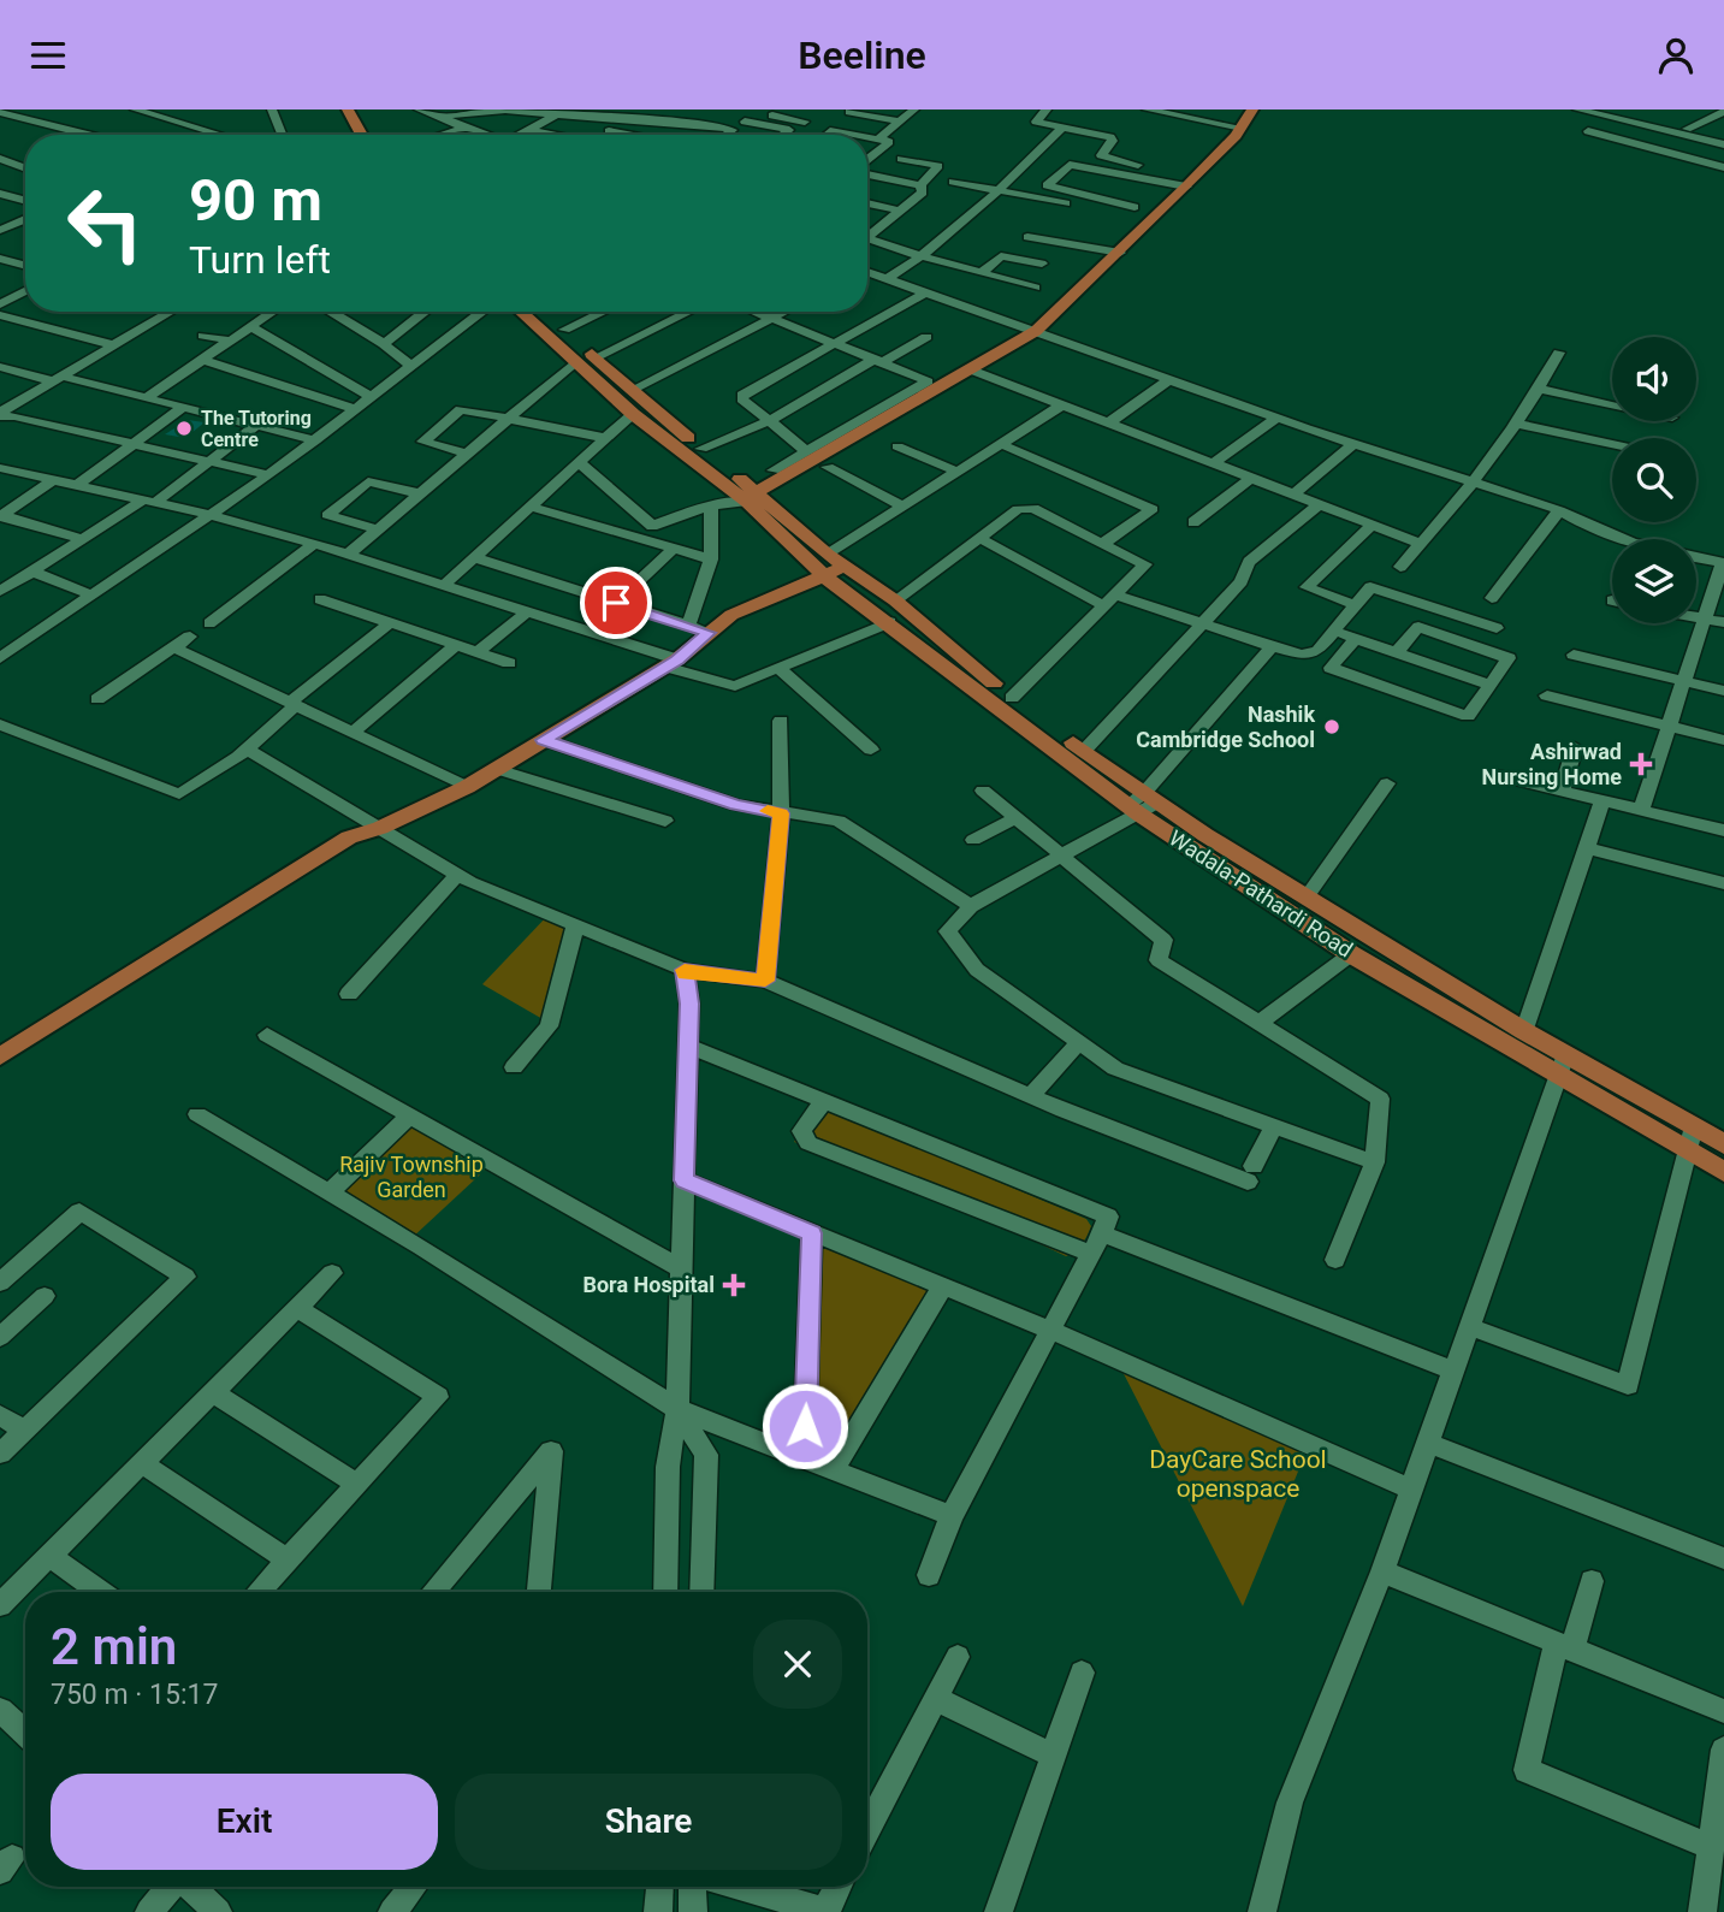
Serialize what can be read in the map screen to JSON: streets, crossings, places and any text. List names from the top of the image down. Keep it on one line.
{"streets":{"main road":["Wadala-Pathardi Road"]},"parks":["Rajiv Township Garden","DayCare School openspace"],"places":{"other":["The Tutoring Centre","Nashik Cambridge School"],"health":["Ashirwad Nursing Home","Bora Hospital"]},"page":{"header":"Beeline","turn":["90 m","Turn left"],"heading":["2 min","750 m · 15:17"],"buttons":["Exit","Share"]}}
